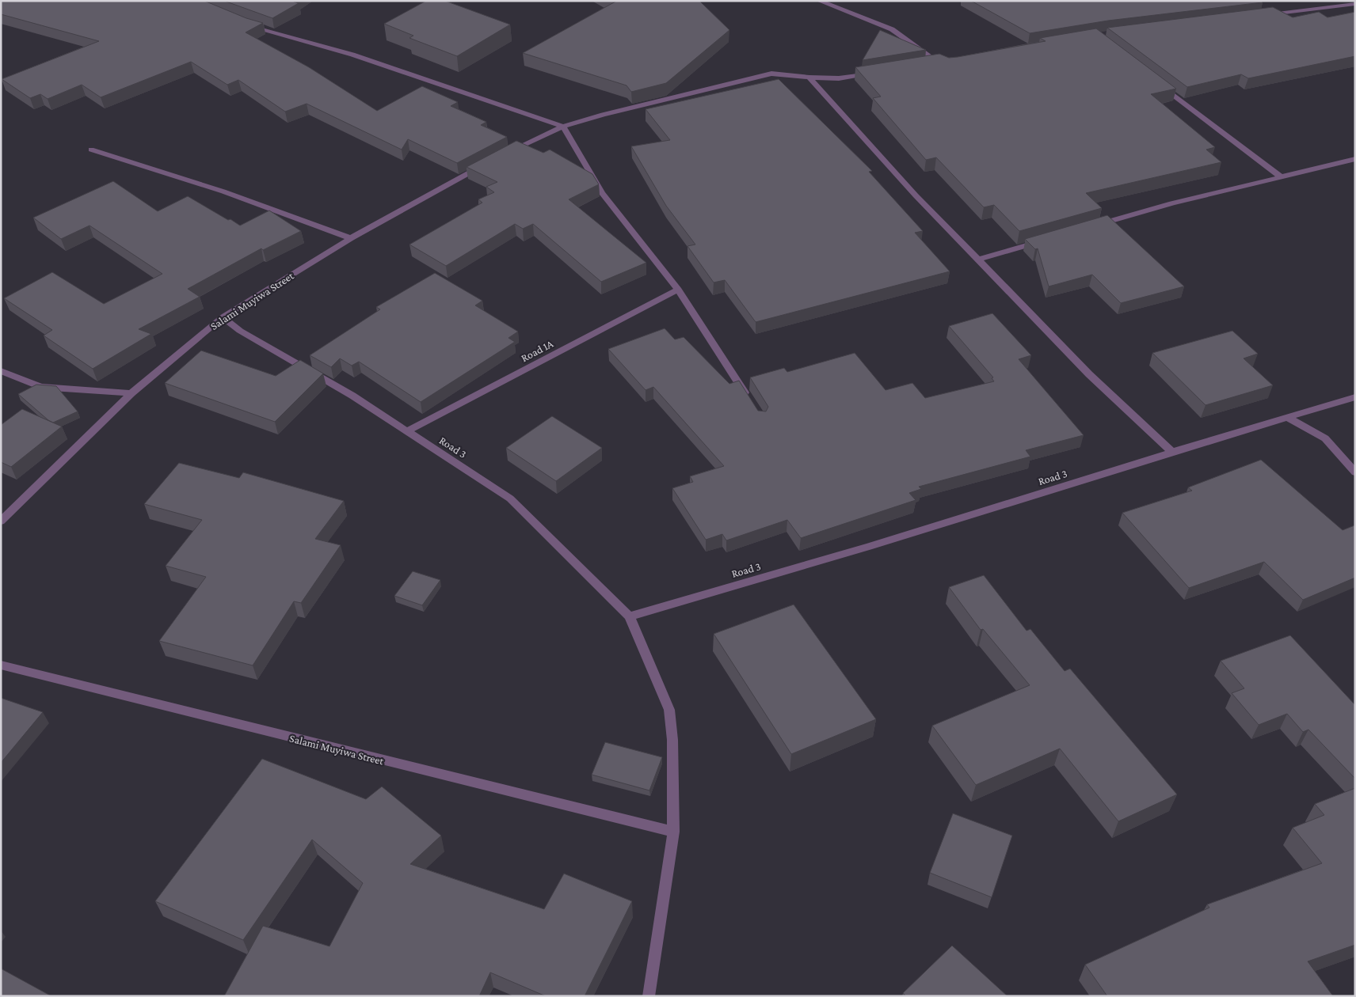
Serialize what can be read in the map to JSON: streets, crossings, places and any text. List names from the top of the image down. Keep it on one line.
{"streets":{"street":["Salami Muyiwa Street","Road 1A","Road 3"]},"crossings":[["Salami Muyiwa Street","Road 3"],["Road 1A","Road 3"]]}
